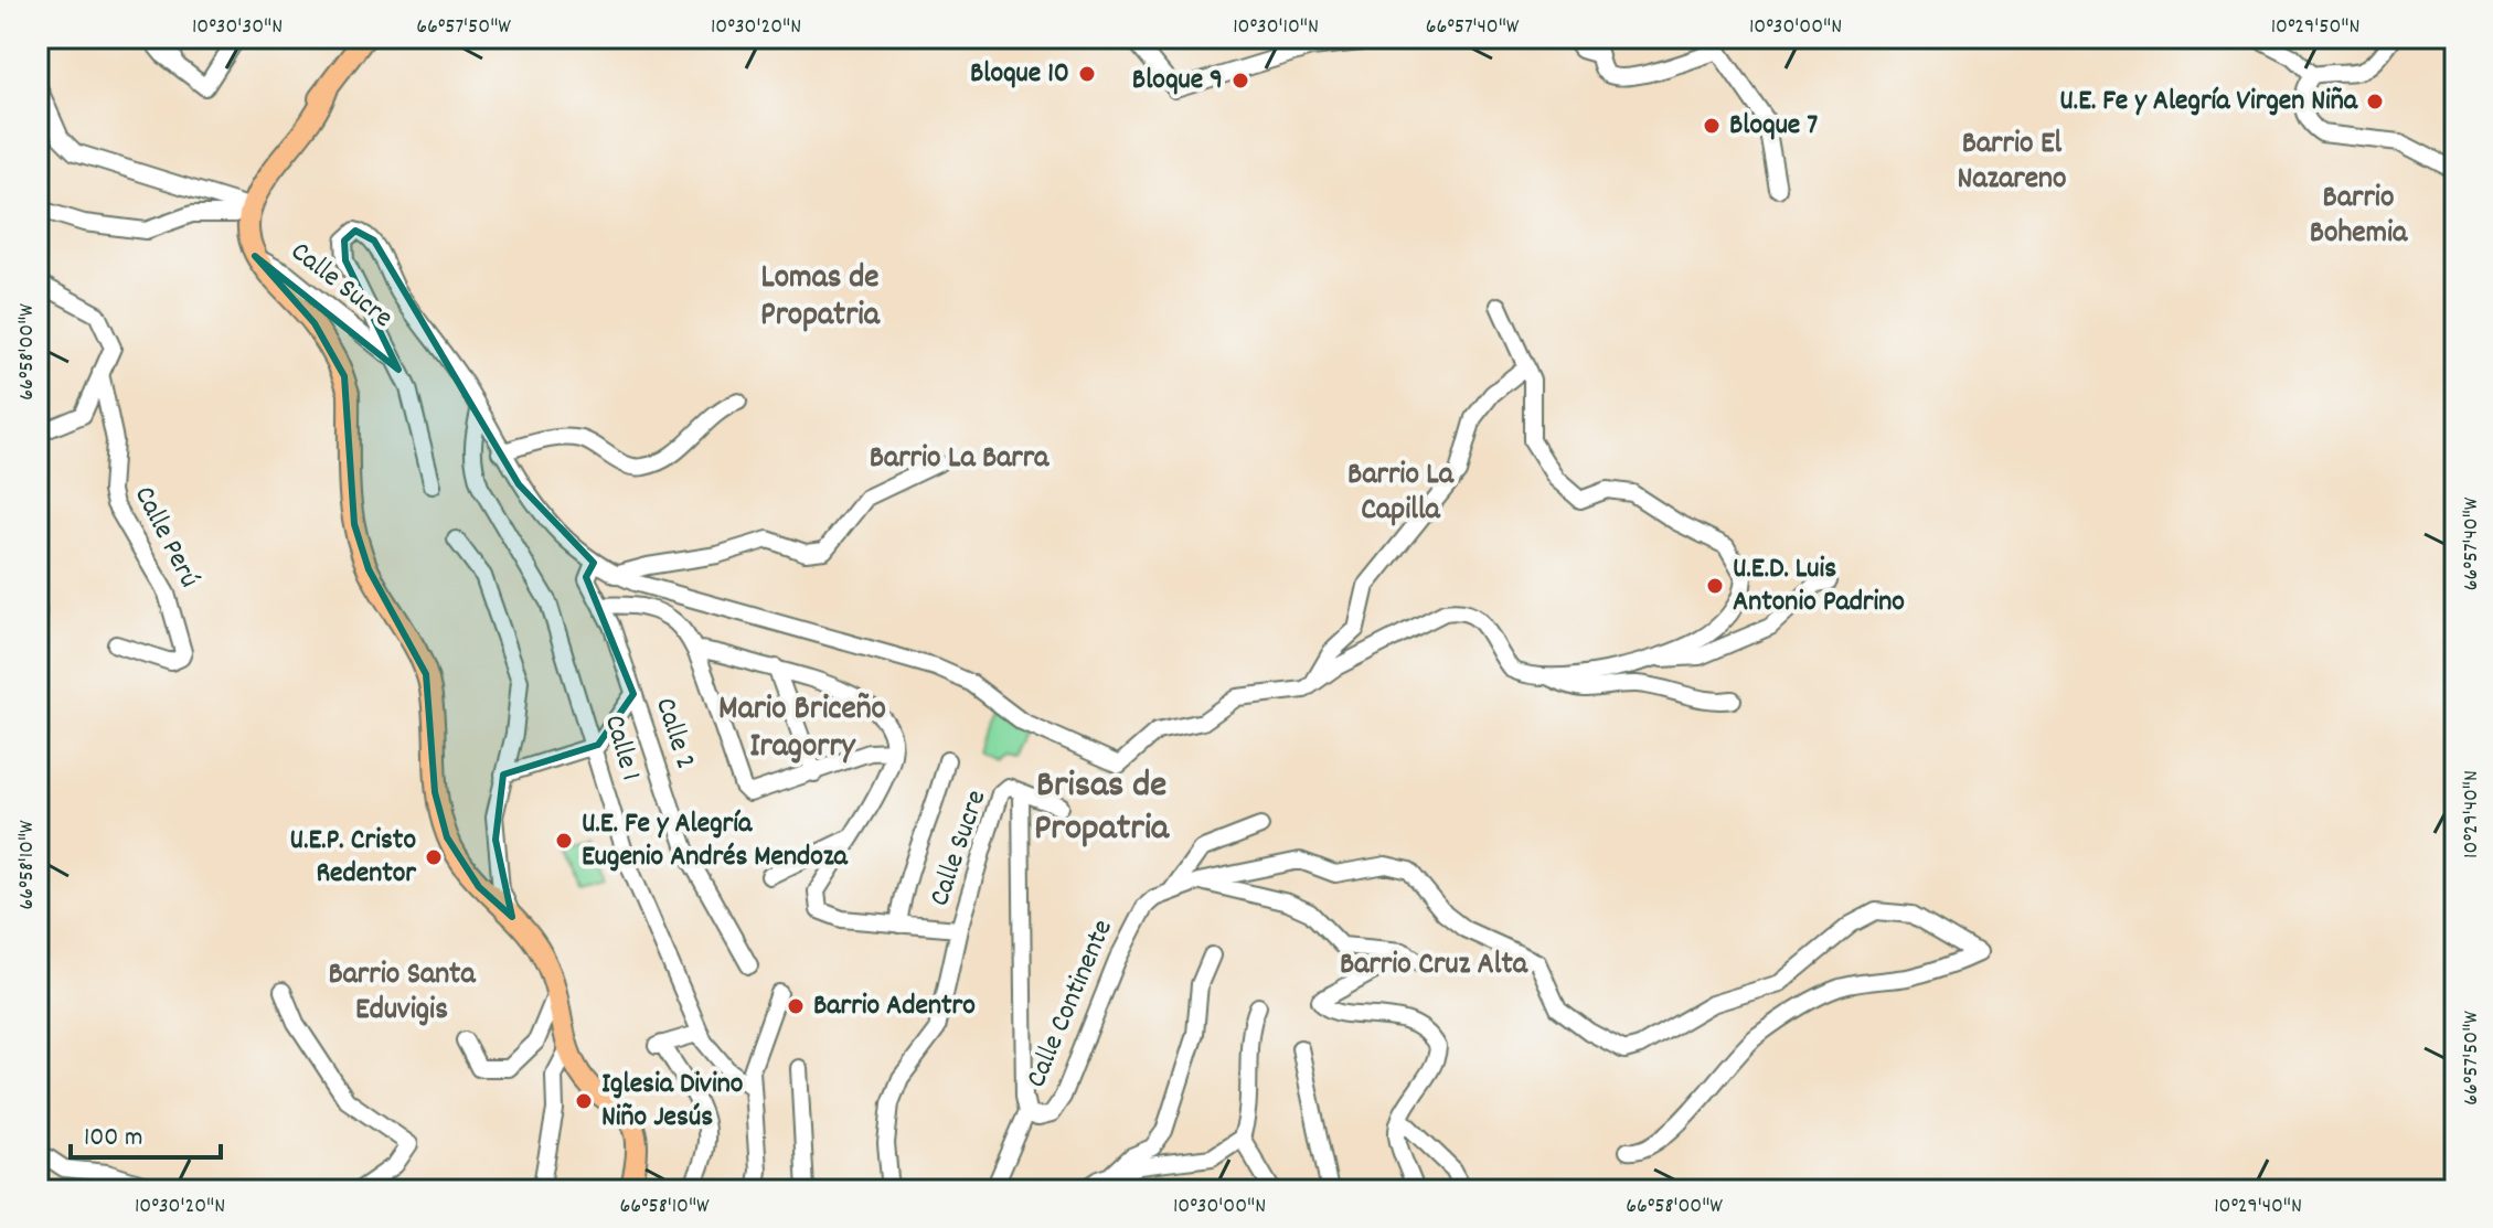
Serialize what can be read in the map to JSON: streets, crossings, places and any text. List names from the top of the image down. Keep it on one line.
{"streets":{"street":["Calle Sucre","Calle Perú","Calle 2","Calle 1","Calle Continente"]},"crossings":[["Calle Sucre","Calle Continente"]],"districts":["Barrio El Nazareno","Barrio Bohemia","Lomas de Propatria","Barrio La Barra","Barrio La Capilla","Mario Briceño Iragorry","Brisas de Propatria","Barrio Cruz Alta","Barrio Santa Eduvigis"],"places":["Bloque 10","Bloque 9","U.E. Fe y Alegría Virgen Niña","Bloque 7","U.E.D. Luis Antonio Padrino","U.E. Fe y Alegría Eugenio Andrés Mendoza","U.E.P. Cristo Redentor","Barrio Adentro","Iglesia Divino Niño Jesús"],"scale_bar":"100 m","coordinates":["10°30'30\"N","66°57'50\"W","10°30'20\"N","10°30'10\"N","66°57'40\"W","10°30'00\"N","10°29'50\"N","66°58'00\"W","10°29'40\"N","66°58'10\"W"]}
